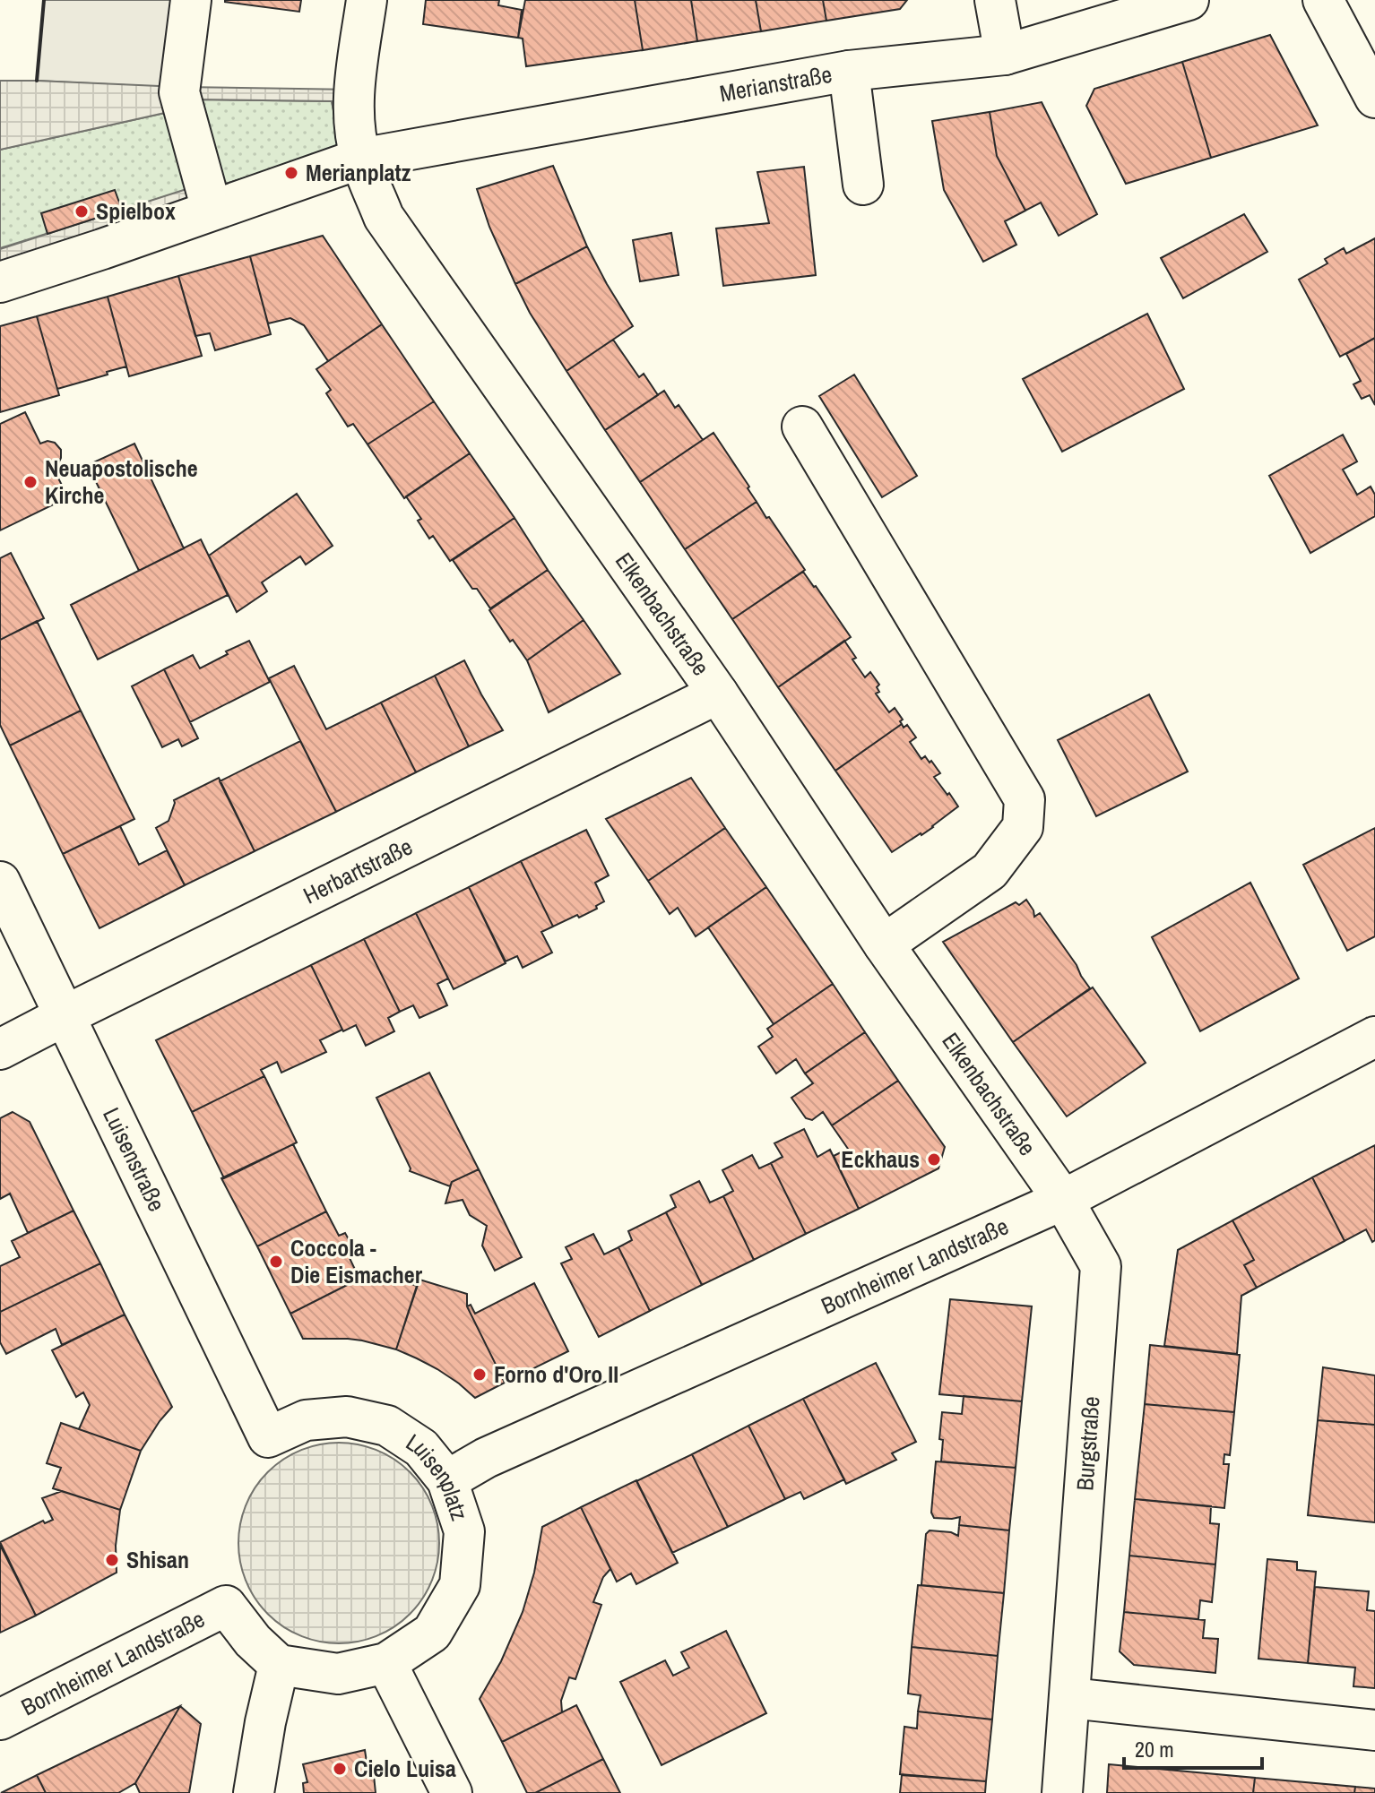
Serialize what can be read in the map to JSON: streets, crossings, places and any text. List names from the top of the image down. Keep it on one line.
{"streets":{"street":["Merianstraße","Elkenbachstraße","Herbartstraße","Luisenstraße","Bornheimer Landstraße","Burgstraße","Luisenplatz"]},"crossings":[["Merianstraße","Elkenbachstraße"],["Elkenbachstraße","Herbartstraße"],["Elkenbachstraße","Bornheimer Landstraße"],["Elkenbachstraße","Burgstraße"],["Herbartstraße","Luisenstraße"],["Luisenstraße","Luisenplatz"],["Bornheimer Landstraße","Burgstraße"],["Bornheimer Landstraße","Luisenplatz"]],"places":["Merianplatz","Spielbox","Neuapostolische Kirche","Eckhaus","Coccola - Die Eismacher","Forno d'Oro II","Shisan","Cielo Luisa"],"scale_bar":"20 m"}
